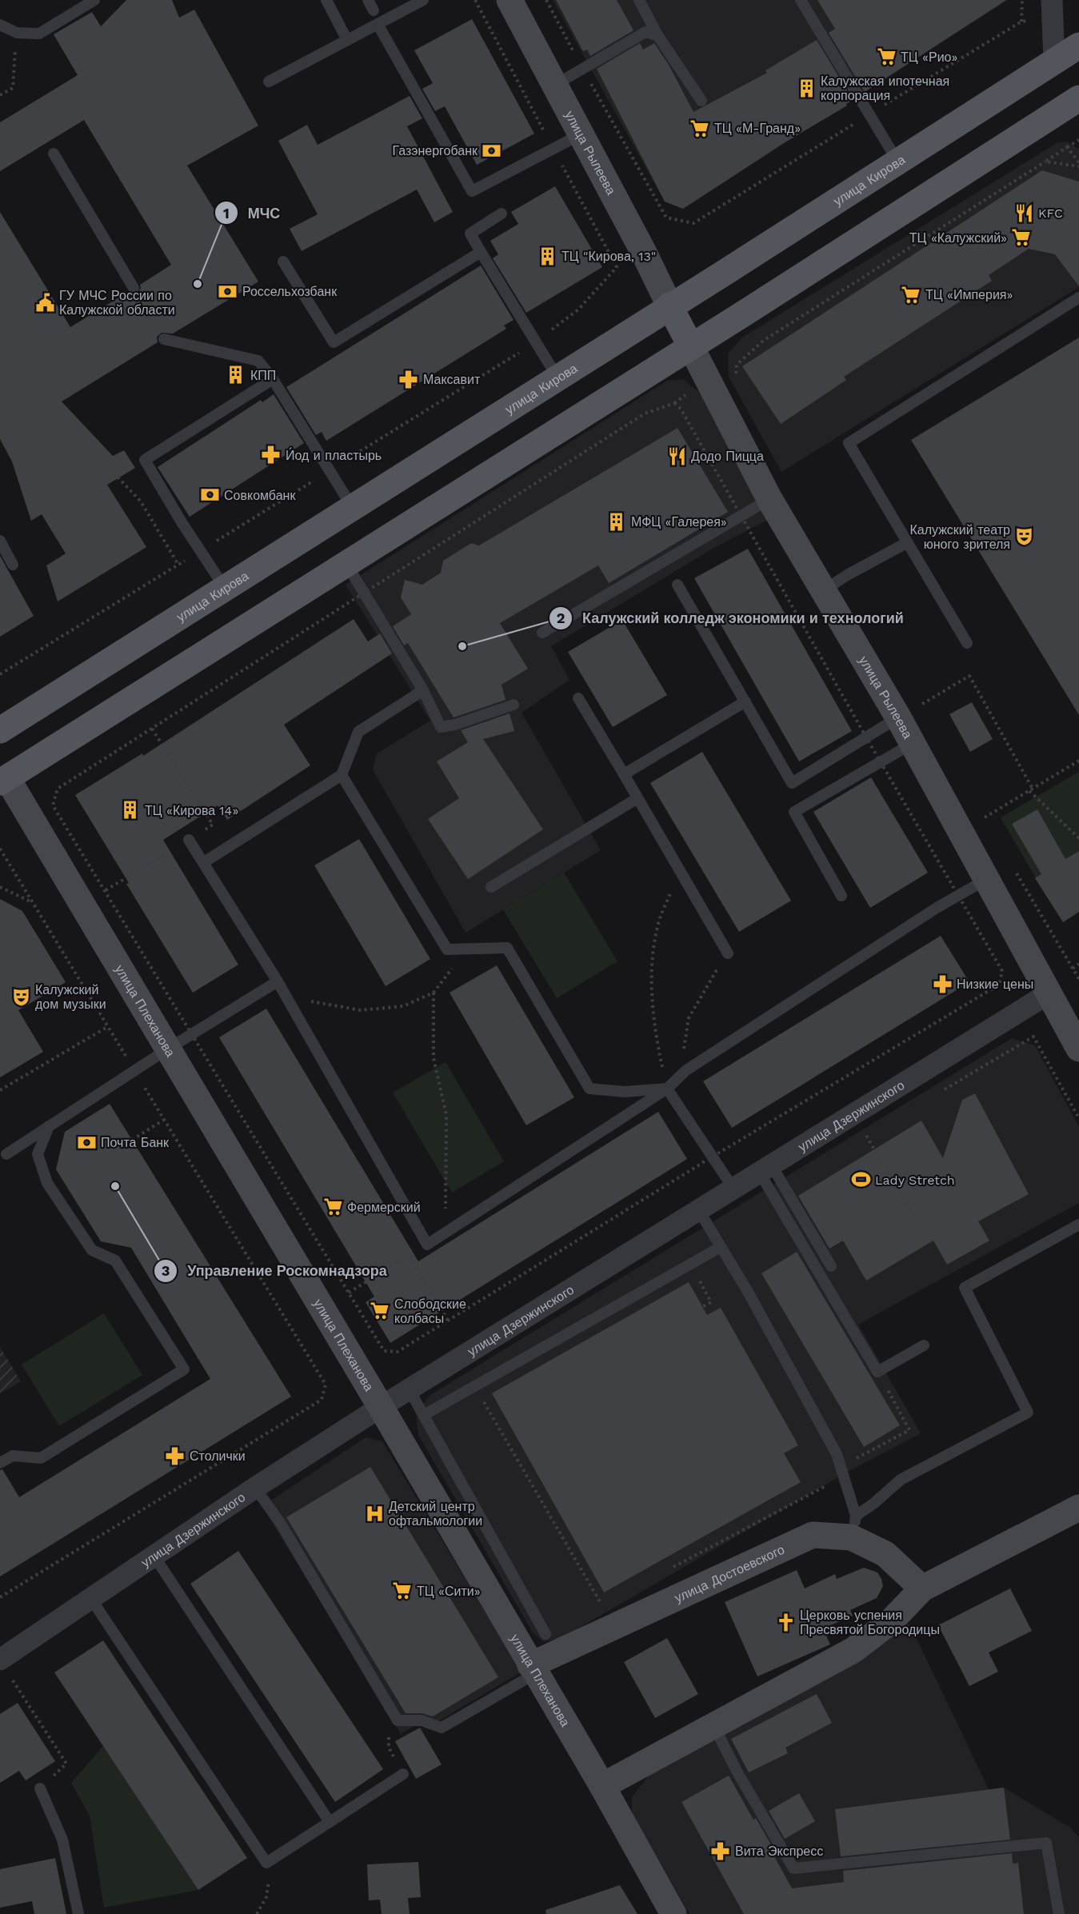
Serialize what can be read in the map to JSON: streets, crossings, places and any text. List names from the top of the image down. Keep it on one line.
{"streets":{"main road":["улица Кирова"],"street":["улица Рылеева","улица Плеханова","улица Дзержинского","улица Достоевского"]},"crossings":[["улица Рылеева","улица Кирова"],["улица Рылеева","улица Дзержинского"],["улица Плеханова","улица Дзержинского"],["улица Плеханова","улица Достоевского"]],"places":{"supermarket":["ТЦ «Рио»","ТЦ «М-Гранд»","ТЦ «Калужский»","ТЦ «Империя»","Фермерский","Слободские колбасы","ТЦ «Сити»"],"building":["Калужская ипотечная корпорация","ТЦ \"Кирова, 13\"","КПП","МФЦ «Галерея»","ТЦ «Кирова 14»"],"bank":["Газэнергобанк","Россельхозбанк","Совкомбанк","Почта Банк"],"restaurant":["KFC","Додо Пицца"],"other":["МЧС","Калужский колледж экономики и технологий","Управление Роскомнадзора"],"public building":["ГУ МЧС России по Калужской области"],"pharmacy":["Максавит","И́од и пластырь","Низкие цены","Столички","Вита Экспресс"],"theatre":["Калужский театр юного зрителя","Калужский дом музыки"],"sports":["Lady Stretch"],"hospital":["Детский центр офтальмологии"],"church":["Церковь успения Пресвятой Богородицы"]}}
